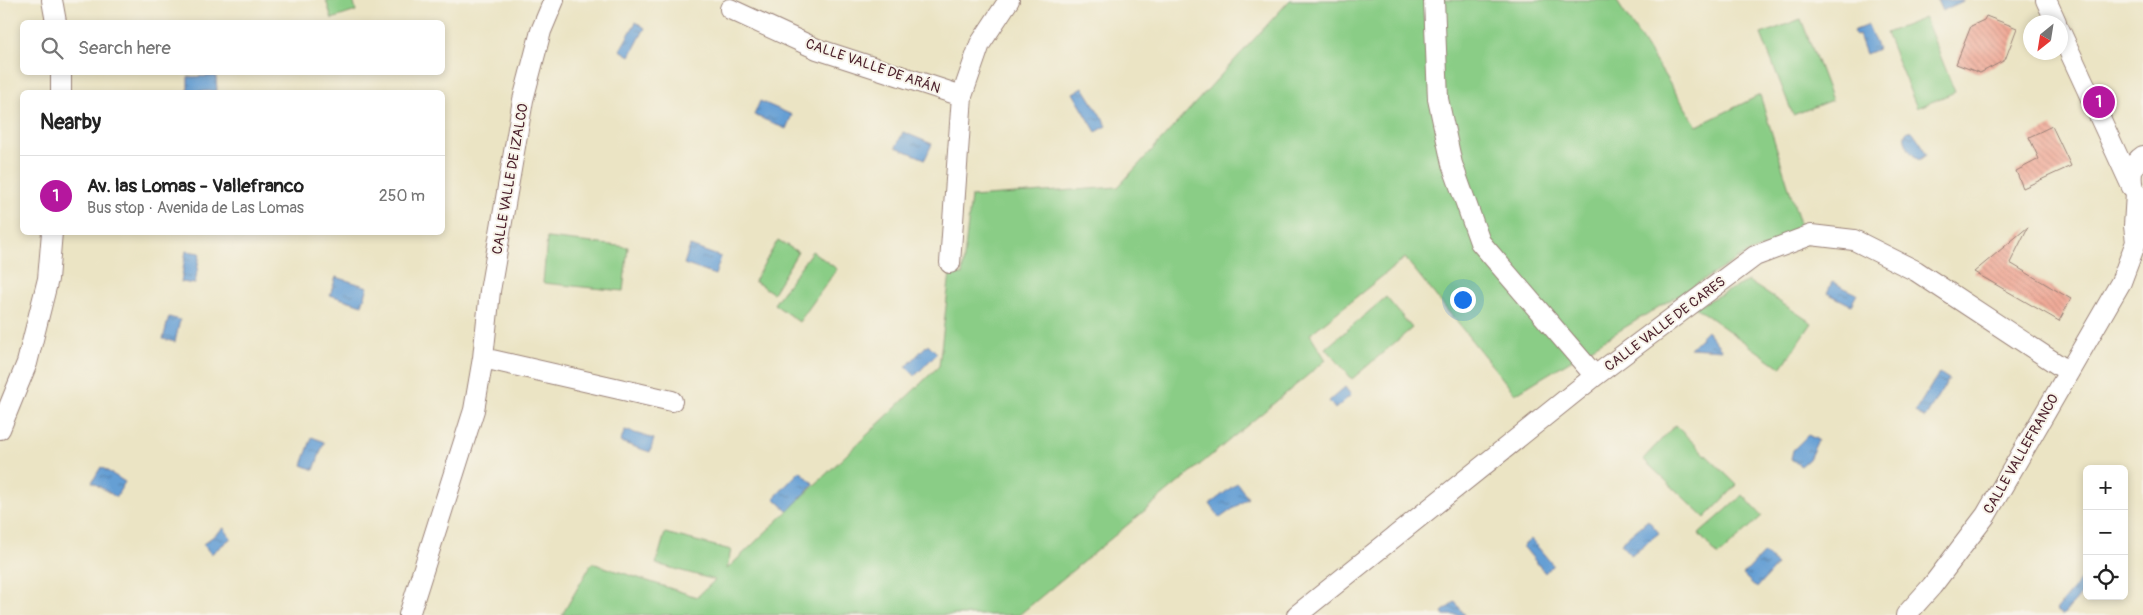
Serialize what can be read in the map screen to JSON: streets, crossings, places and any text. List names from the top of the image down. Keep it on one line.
{"streets":{"street":["CALLE VALLE DE ARÁN","CALLE VALLE DE IZALCO","CALLE VALLE DE CARES","CALLE VALLEFRANCO"]},"crossings":[["CALLE VALLE DE CARES","CALLE VALLEFRANCO"]],"north":"bottom left","page":{"search":"Search here","pins":"1","heading":"Nearby","list":[{"mark":"1","name":"Av. las Lomas - Vallefranco","note":"Bus stop · Avenida de Las Lomas","value":"250 m"}],"map_buttons":["+","−"]}}
